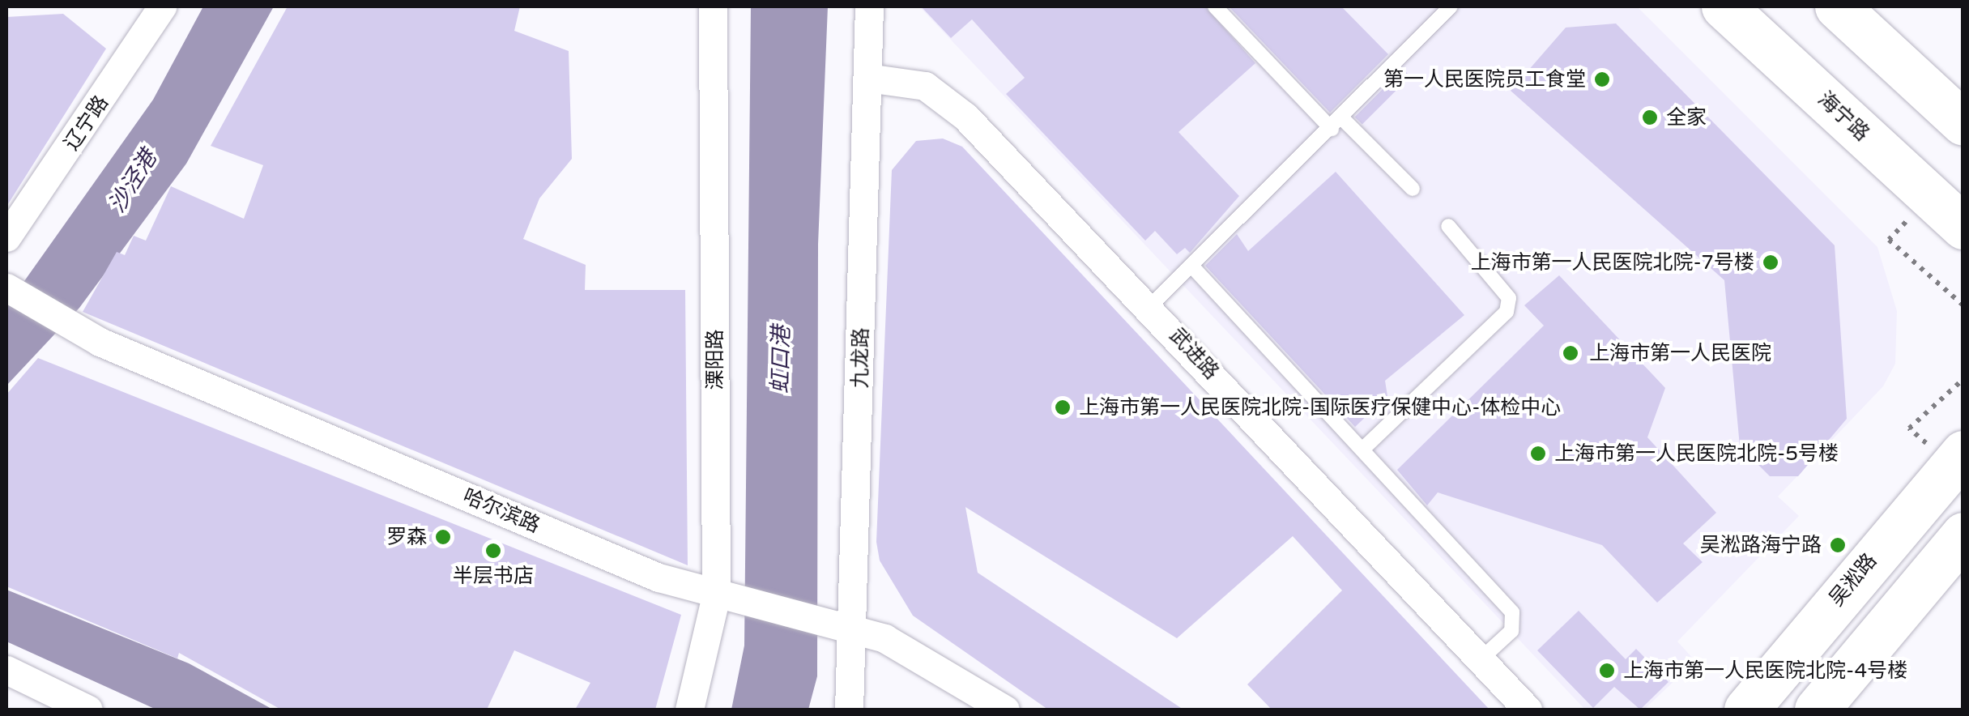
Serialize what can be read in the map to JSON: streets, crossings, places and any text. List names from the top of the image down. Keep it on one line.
{"streets":{"main road":["海宁路","吴淞路"],"street":["辽宁路","武进路","九龙路","溧阳路","哈尔滨路"]},"crossings":[["武进路","九龙路"],["九龙路","哈尔滨路"],["溧阳路","哈尔滨路"]],"water":["沙泾港","虹口港"],"places":["第一人民医院员工食堂","全家","上海市第一人民医院北院-7号楼","上海市第一人民医院","上海市第一人民医院北院-国际医疗保健中心-体检中心","上海市第一人民医院北院-5号楼","罗森","吴淞路海宁路","半层书店","上海市第一人民医院北院-4号楼"]}
